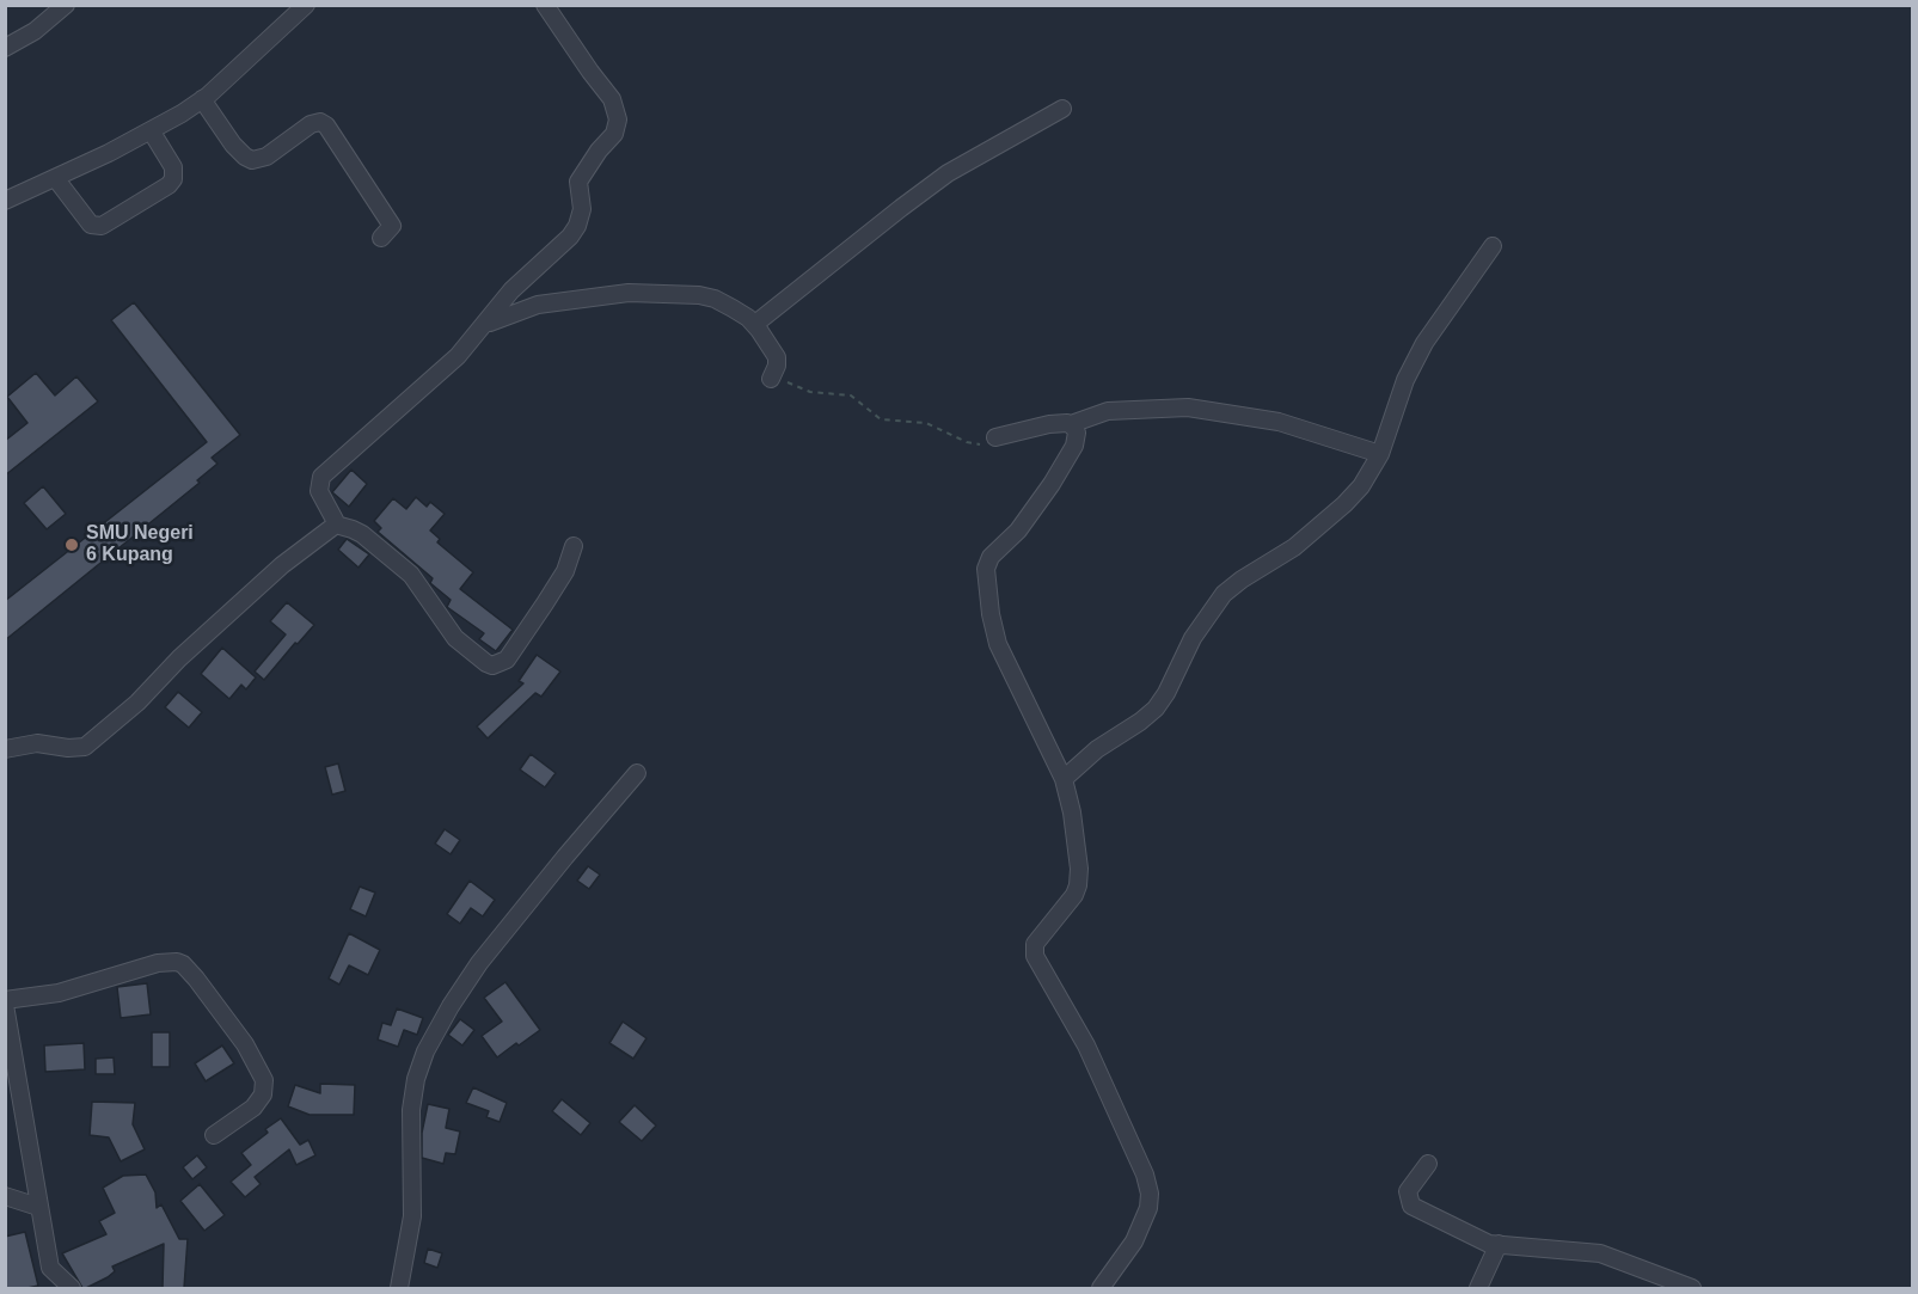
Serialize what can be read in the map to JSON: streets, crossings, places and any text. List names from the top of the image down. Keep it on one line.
{"places":["SMU Negeri 6 Kupang"]}
